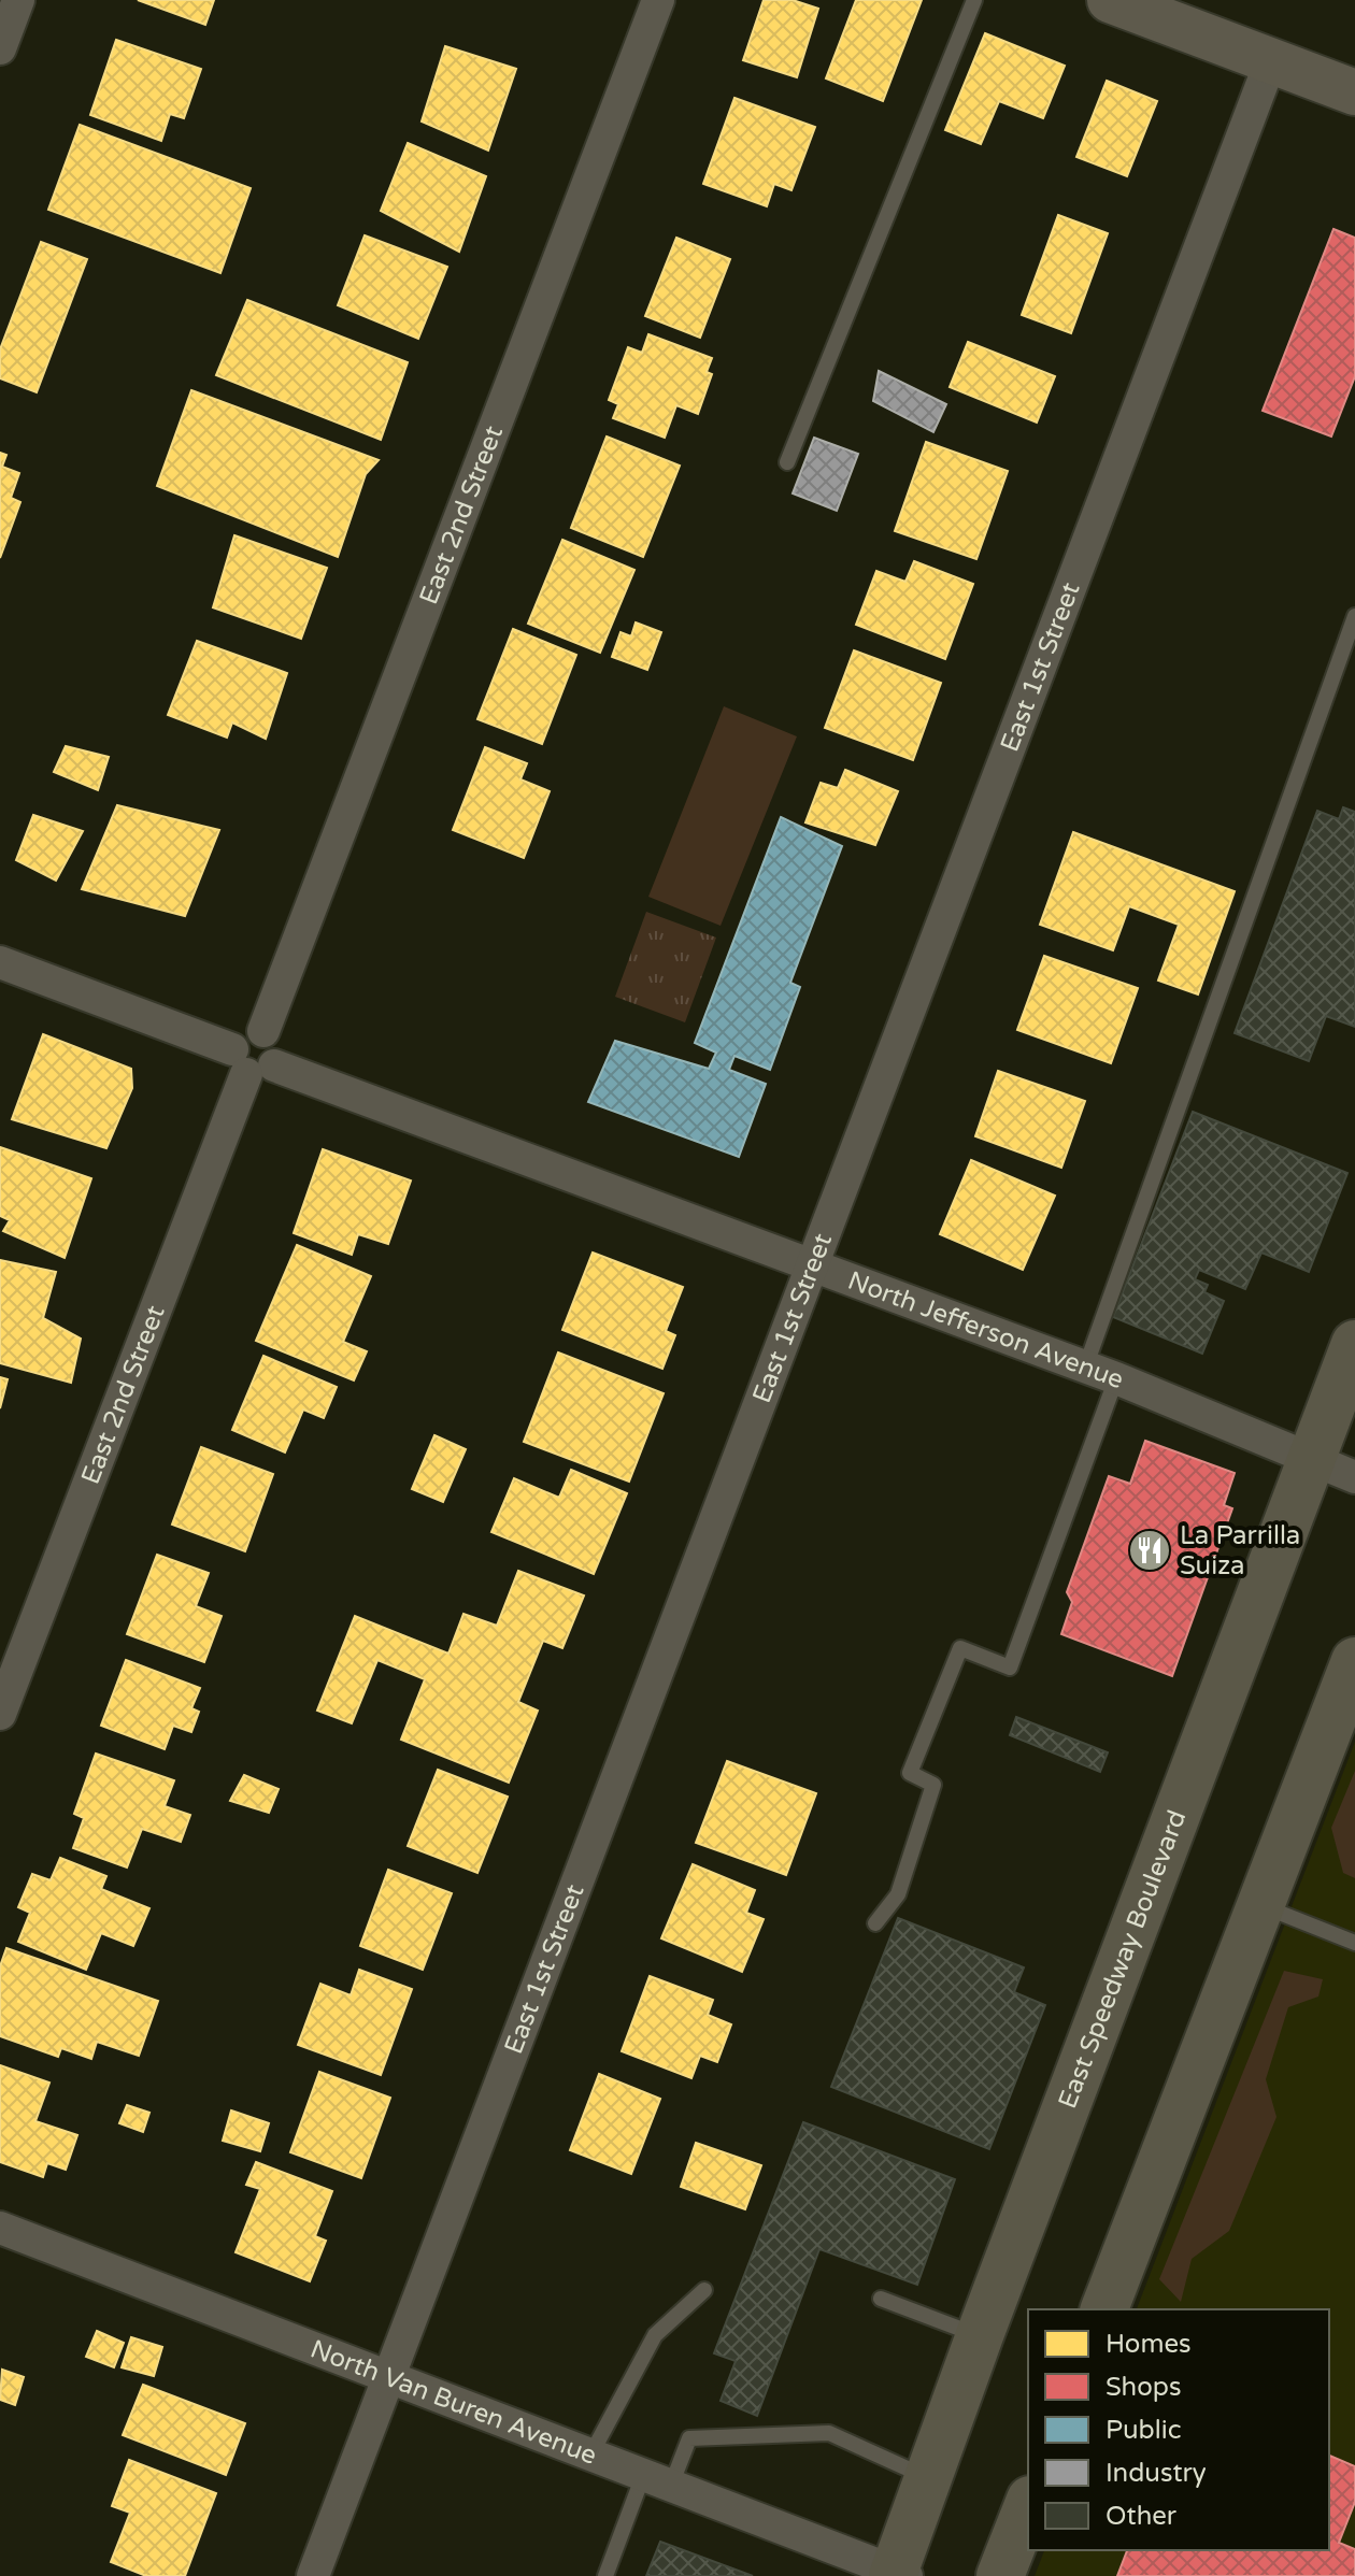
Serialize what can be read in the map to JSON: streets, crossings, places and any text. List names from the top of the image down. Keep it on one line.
{"streets":{"main road":["East Speedway Boulevard"],"street":["East 2nd Street","East 1st Street","North Jefferson Avenue","North Van Buren Avenue"]},"crossings":[["East 2nd Street","North Jefferson Avenue"],["East 1st Street","North Jefferson Avenue"],["East 1st Street","North Van Buren Avenue"],["North Jefferson Avenue","East Speedway Boulevard"],["East Speedway Boulevard","North Van Buren Avenue"]],"places":{"restaurant":["La Parrilla Suiza"]},"legend":["Homes","Shops","Public","Industry","Other"]}
